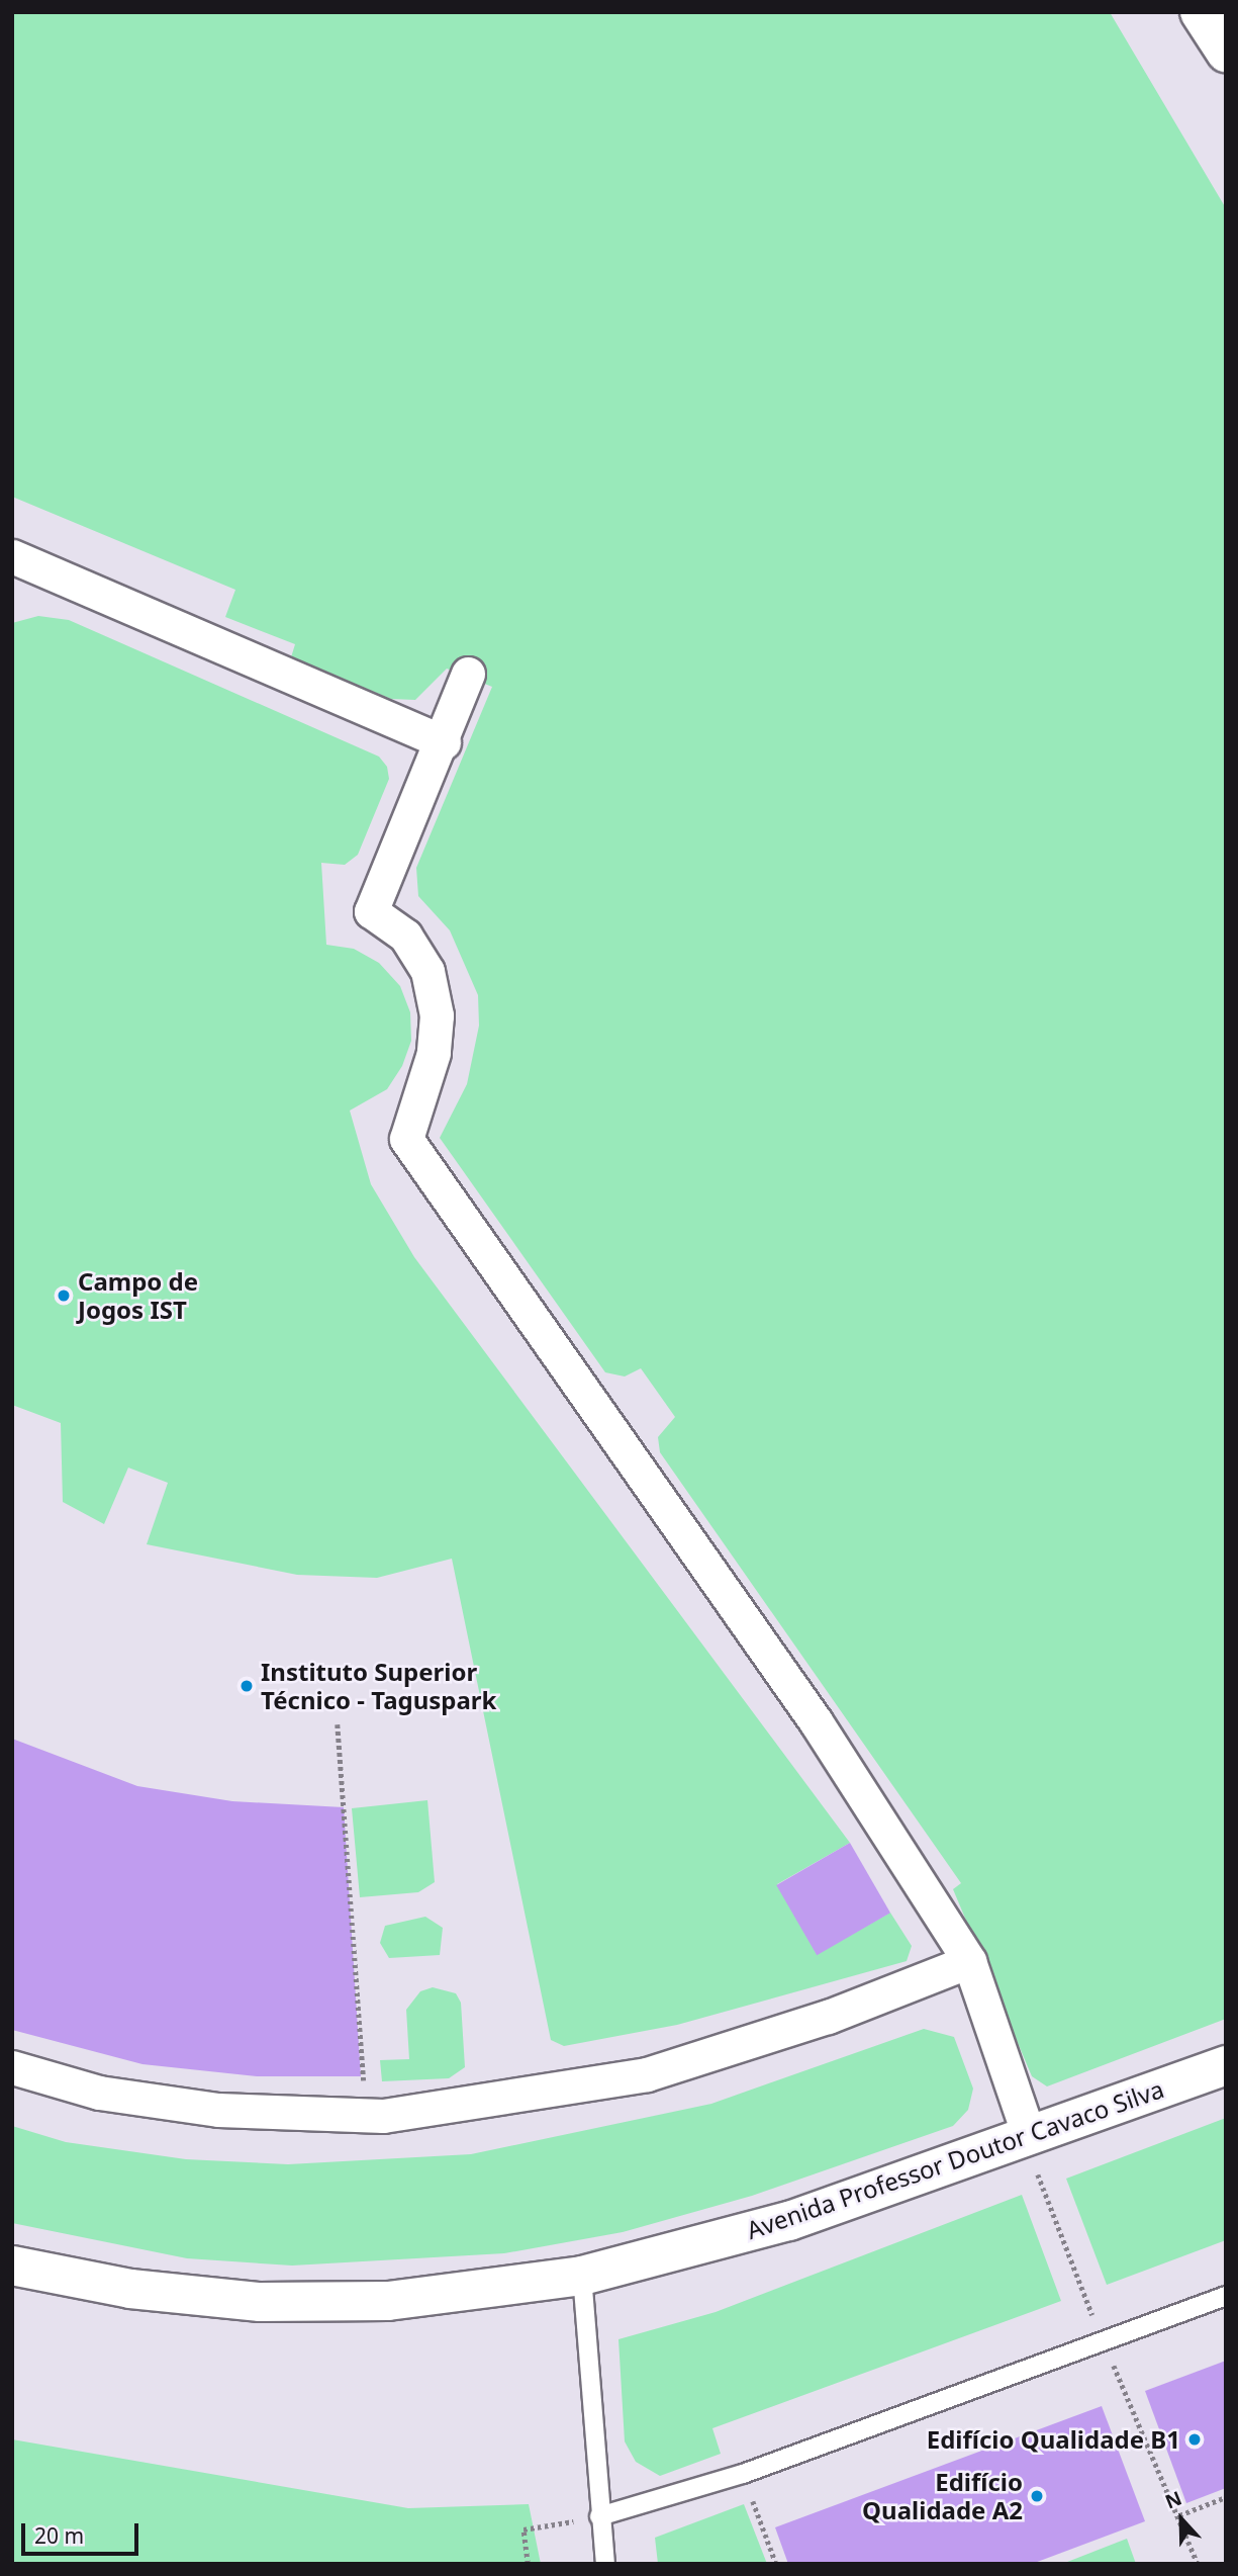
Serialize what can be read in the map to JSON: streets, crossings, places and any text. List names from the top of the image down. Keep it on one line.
{"streets":{"main road":["Avenida Professor Doutor Cavaco Silva"]},"places":["Campo de Jogos IST","Instituto Superior Técnico - Taguspark","Edifício Qualidade B1","Edifício Qualidade A2"],"scale_bar":"20 m","north":"top"}
